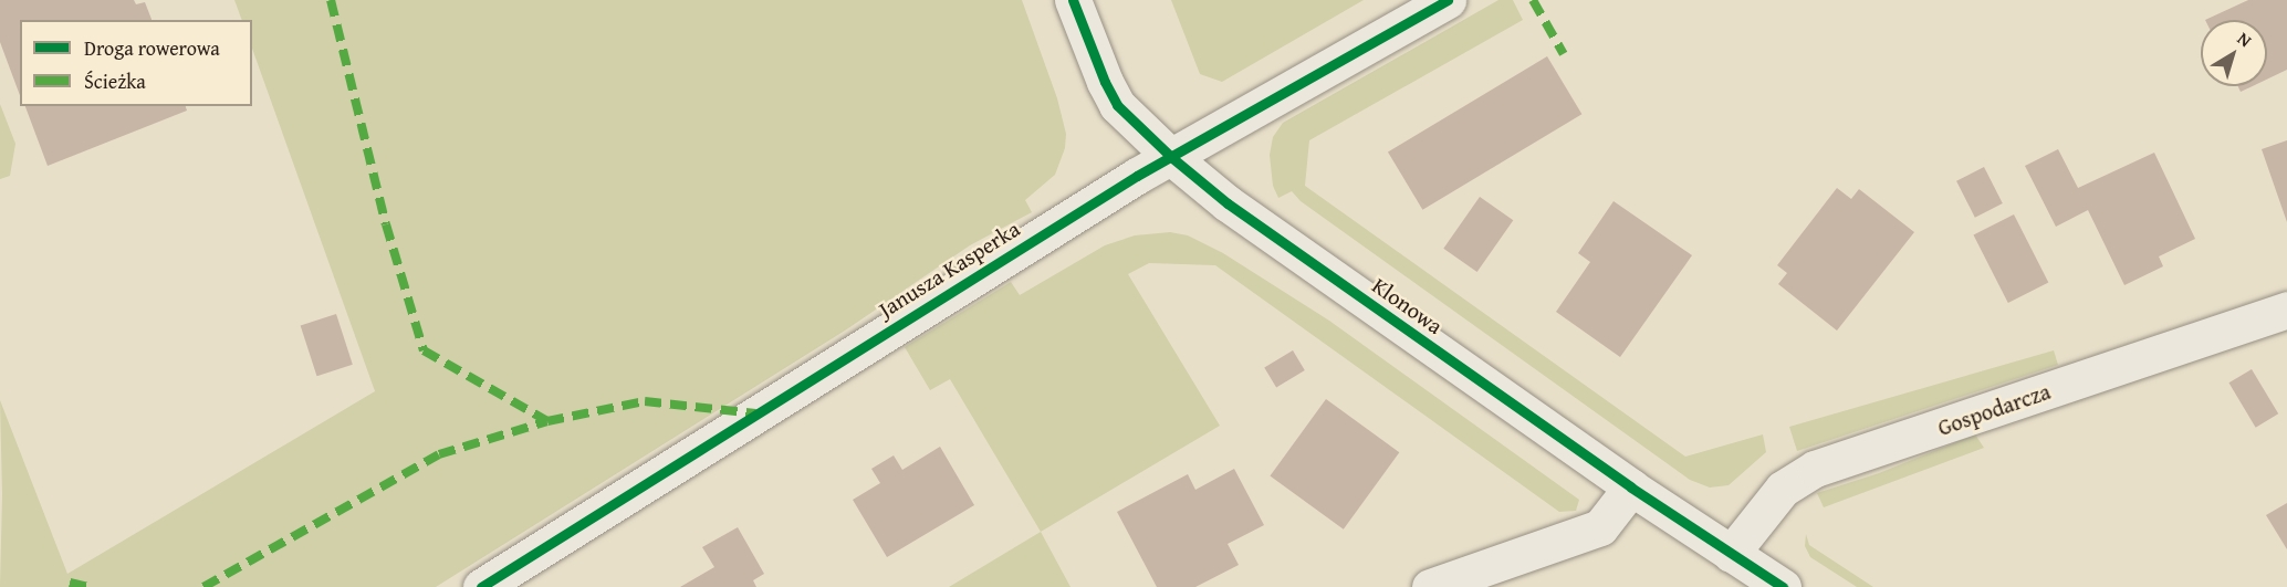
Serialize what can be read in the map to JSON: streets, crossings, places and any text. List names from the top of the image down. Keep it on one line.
{"streets":{"street":["Janusza Kasperka","Klonowa","Gospodarcza"]},"crossings":[["Janusza Kasperka","Klonowa"],["Klonowa","Gospodarcza"]],"legend":["Droga rowerowa","Ścieżka"],"north":"top right"}
